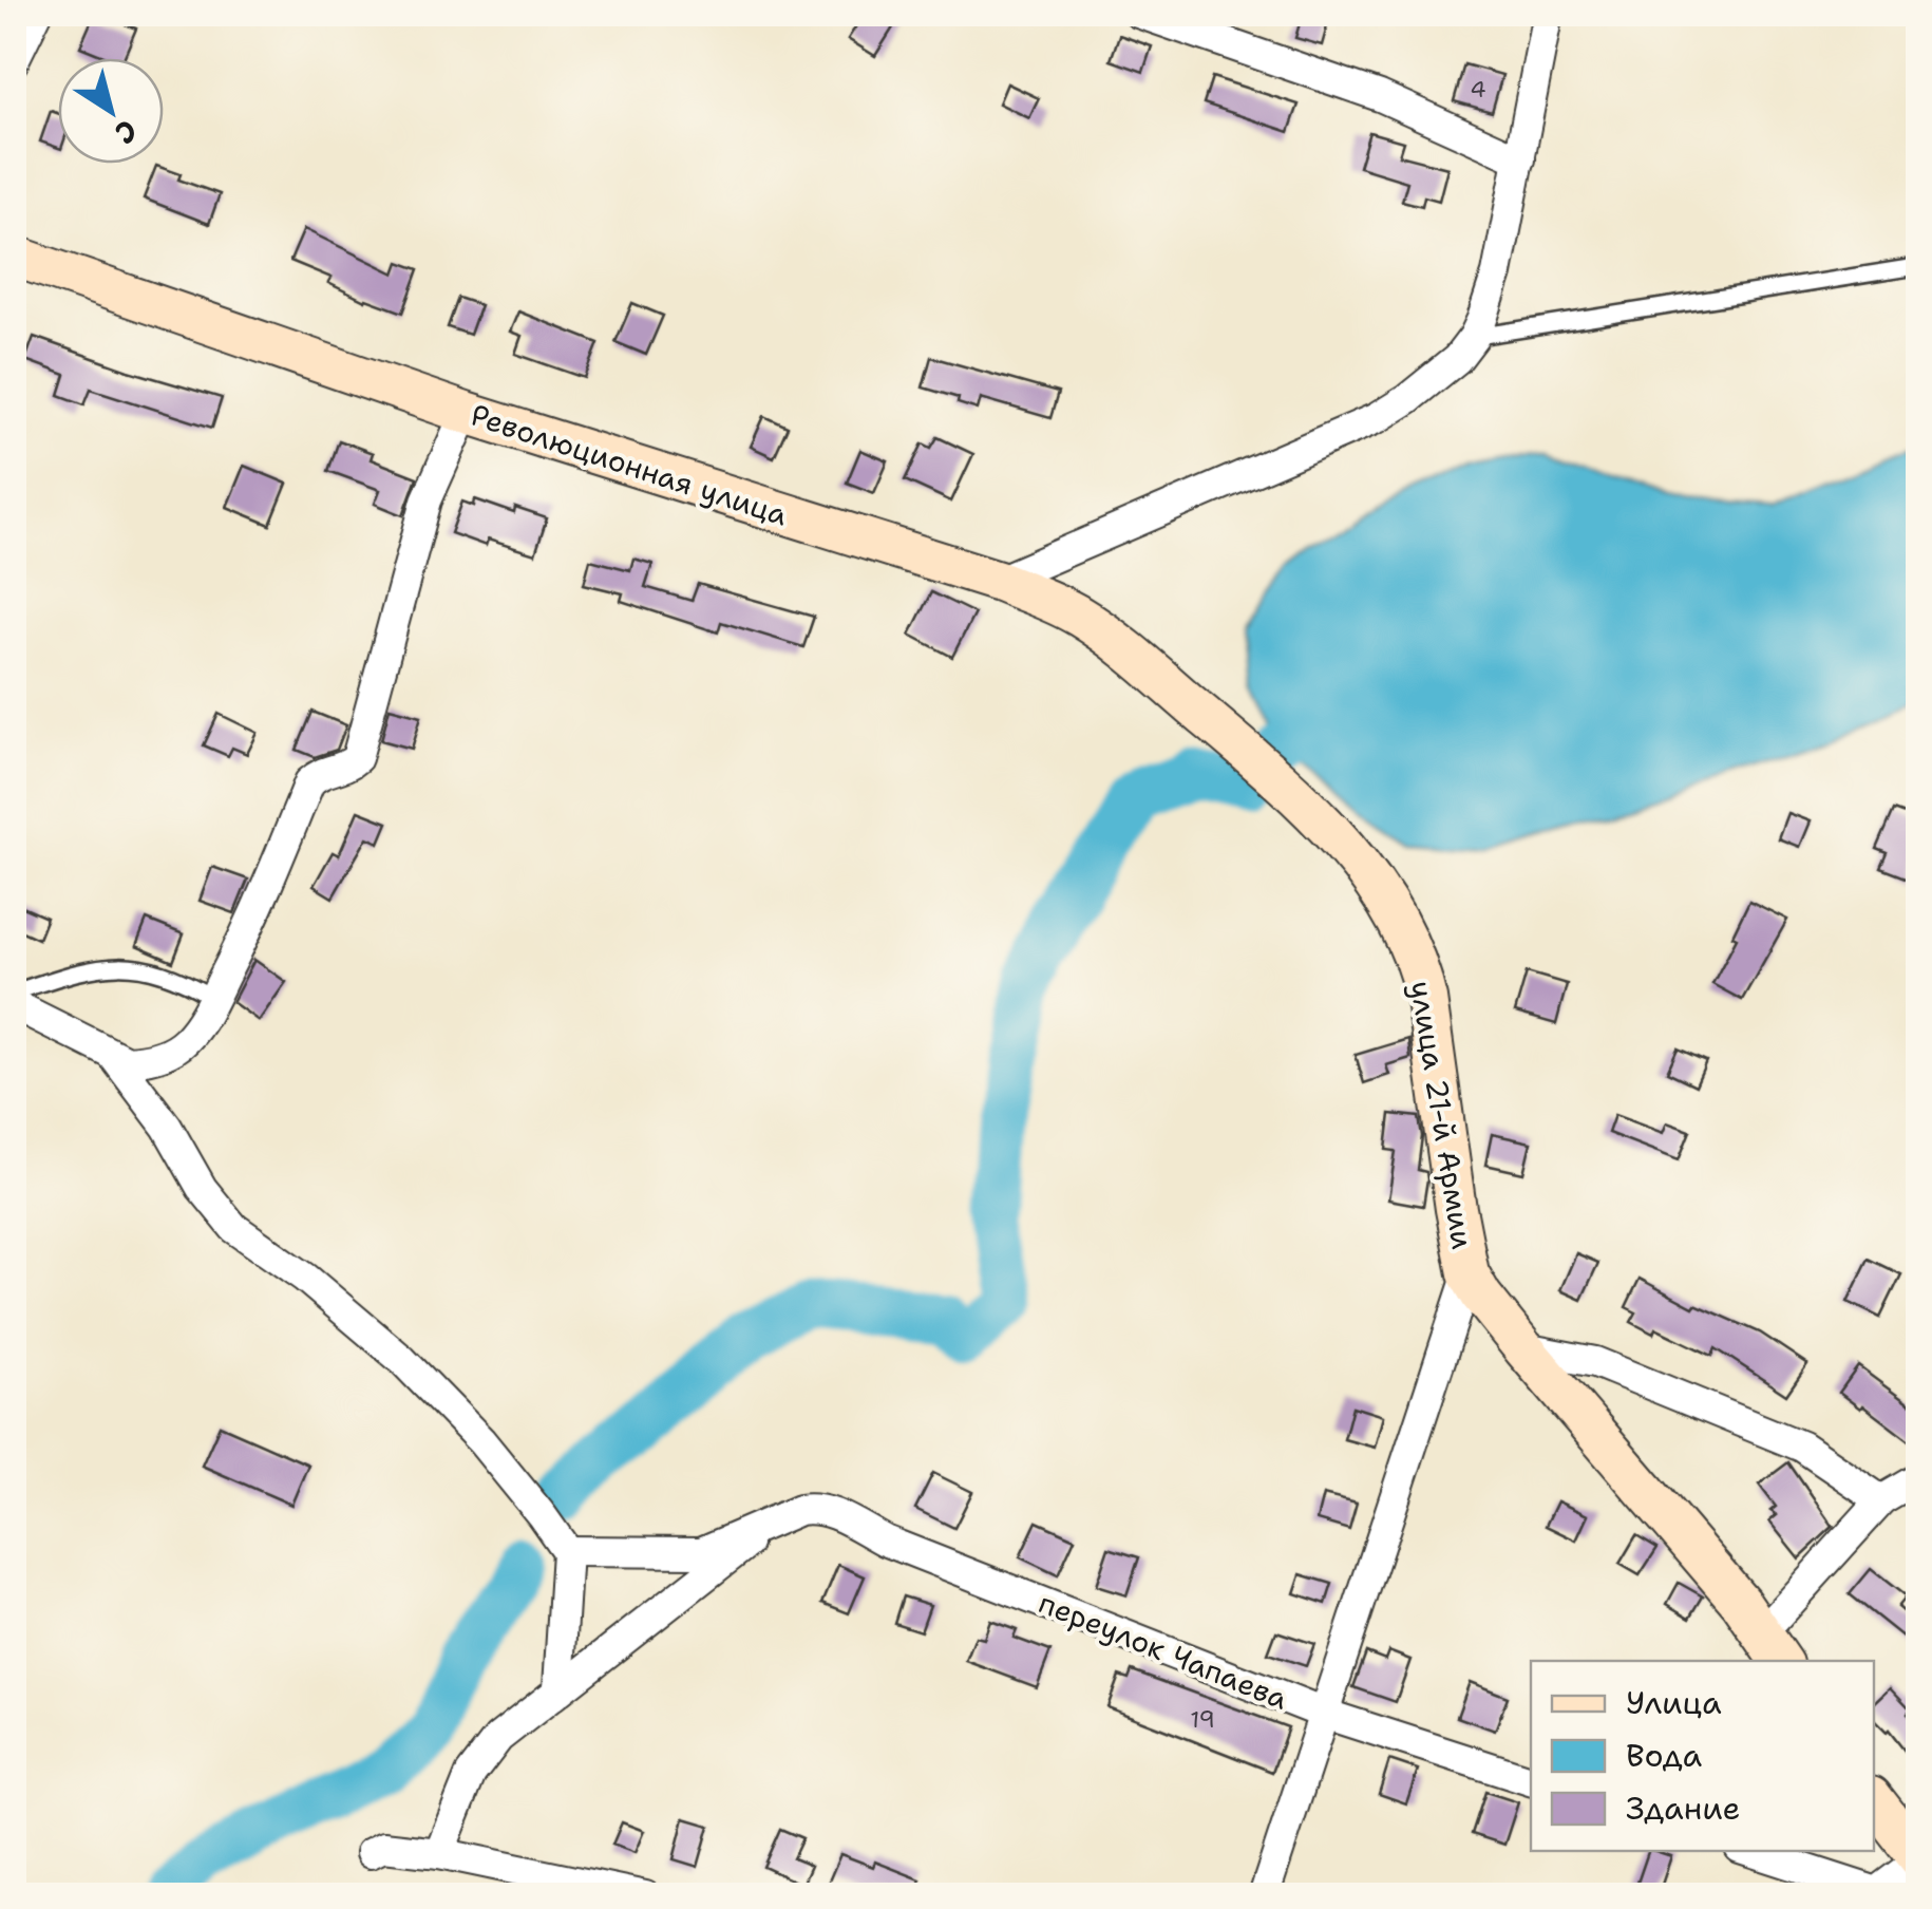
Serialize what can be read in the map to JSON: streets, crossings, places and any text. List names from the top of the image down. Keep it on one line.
{"streets":{"main road":["Революционная улица","улица 21-й Армии"],"street":["переулок Чапаева"]},"crossings":[["Революционная улица","улица 21-й Армии"]],"house_numbers":["4","19"],"legend":["Улица","Вода","Здание"],"north":"bottom right"}
